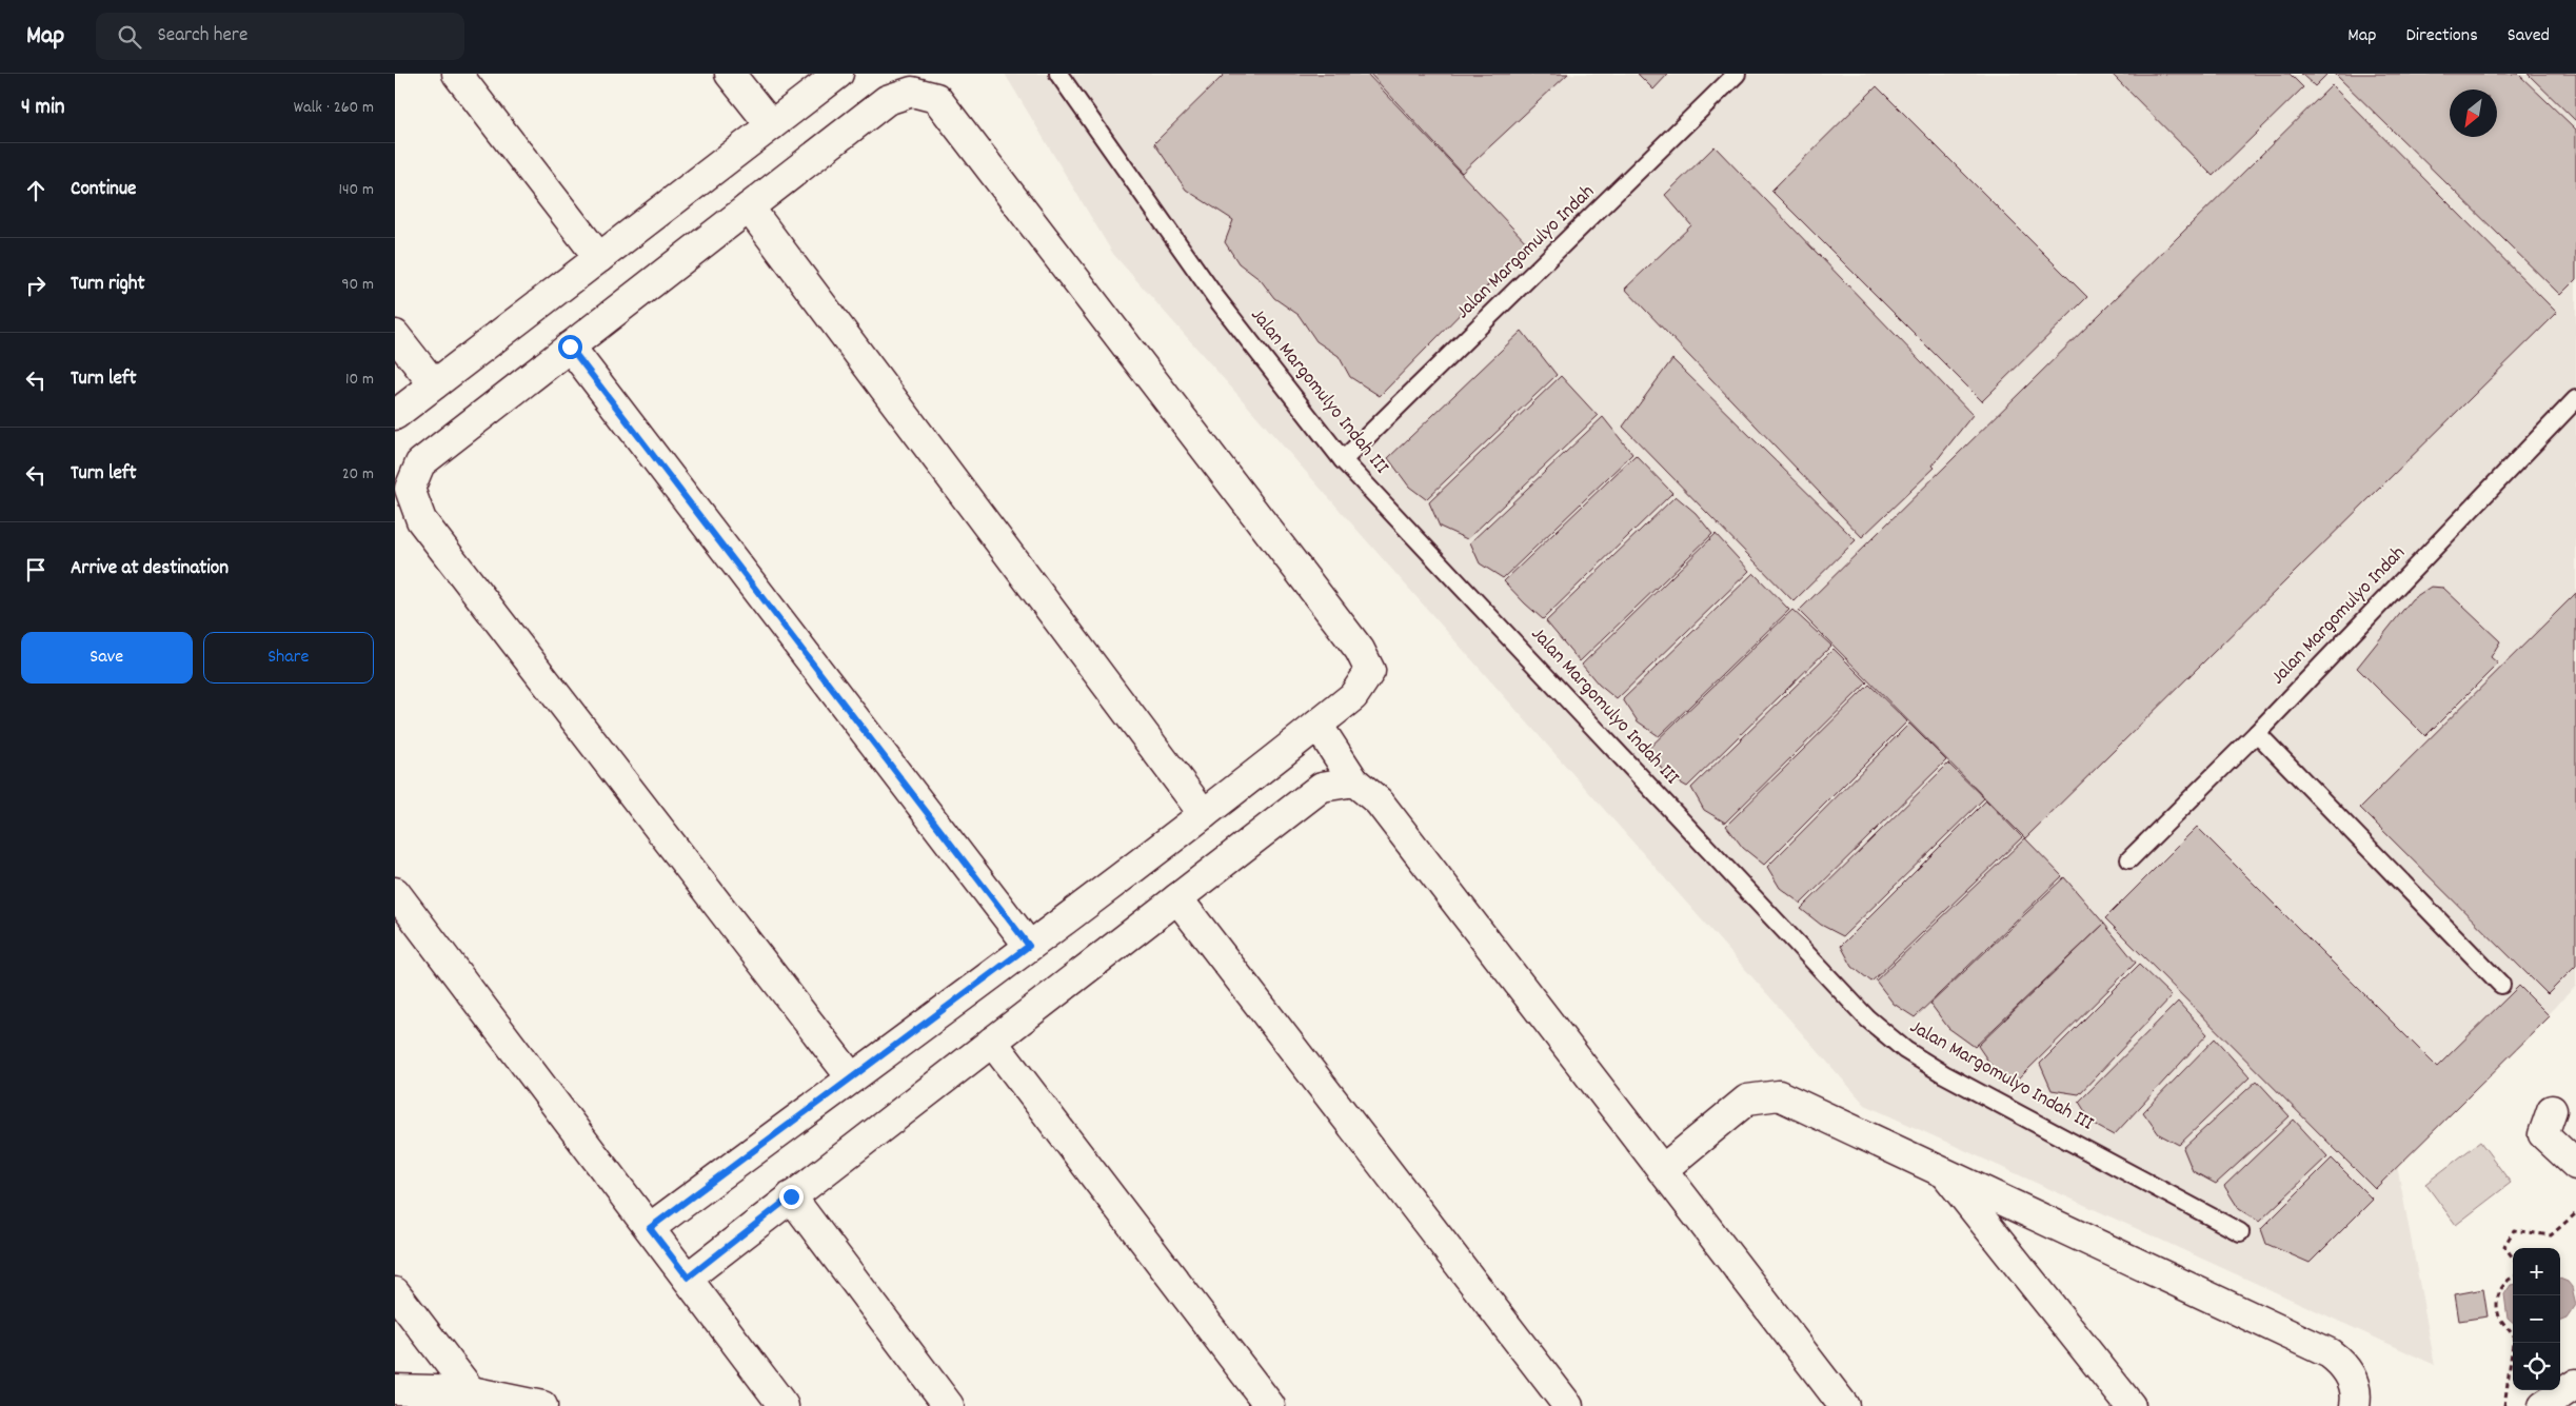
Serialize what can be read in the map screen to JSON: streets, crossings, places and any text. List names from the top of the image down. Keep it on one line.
{"streets":{"lane":["Jalan Margomulyo Indah","Jalan Margomulyo Indah III"]},"crossings":[["Jalan Margomulyo Indah","Jalan Margomulyo Indah III"]],"north":"bottom left","page":{"header":"Map","search":"Search here","nav":["Map","Directions","Saved"],"heading":["4 min","Walk · 260 m"],"list":[["Continue","140 m"],["Turn right","90 m"],["Turn left","10 m"],["Turn left","20 m"],"Arrive at destination"],"buttons":["Save","Share"],"map_buttons":["+","−"]}}
